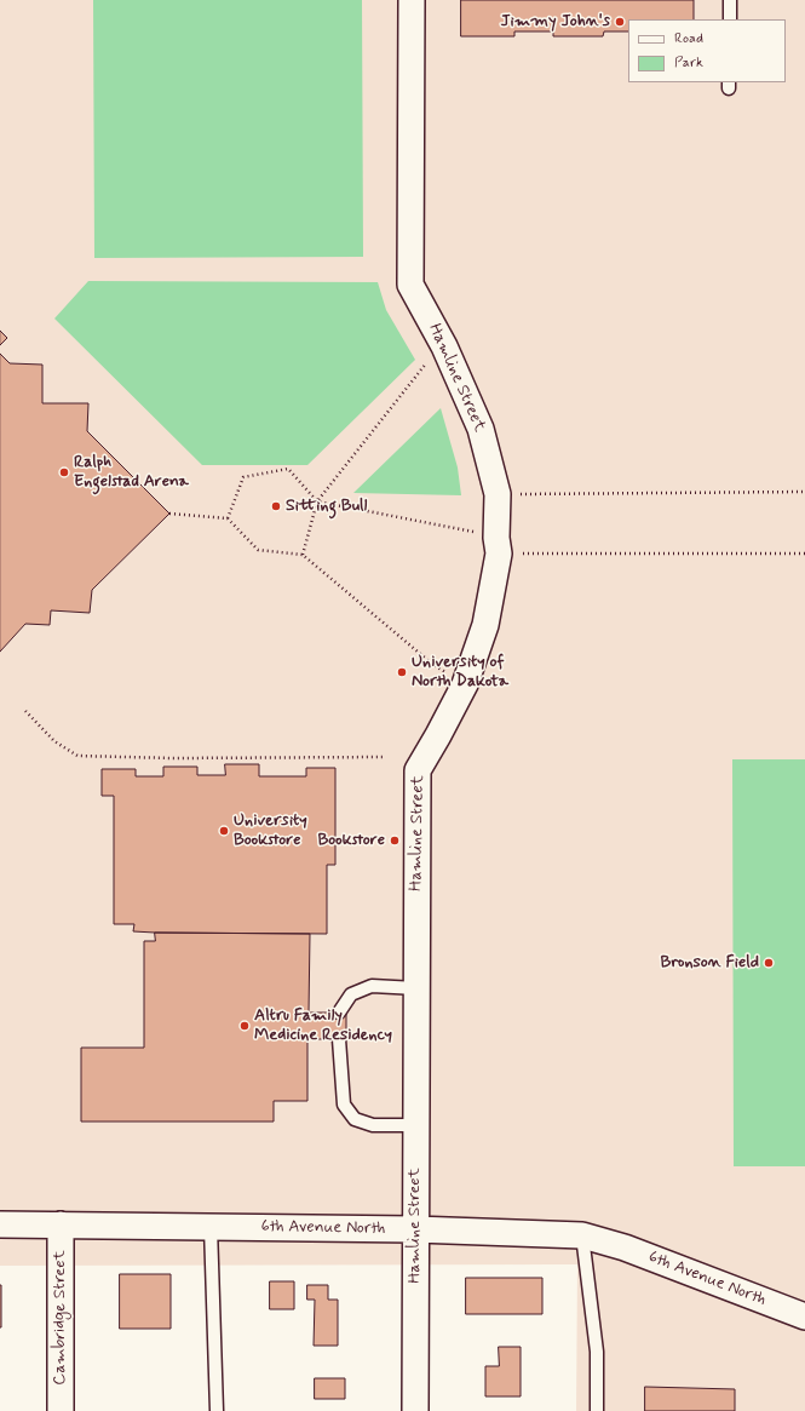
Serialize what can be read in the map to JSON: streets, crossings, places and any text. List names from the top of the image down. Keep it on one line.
{"streets":{"street":["Hamline Street","6th Avenue North","Cambridge Street"]},"crossings":[["Hamline Street","6th Avenue North"],["6th Avenue North","Cambridge Street"]],"places":["Jimmy John's","Ralph Engelstad Arena","Sitting Bull","University of North Dakota","University Bookstore","Bookstore","Bronson Field","Altru Family Medicine Residency"],"legend":["Road","Park"]}
